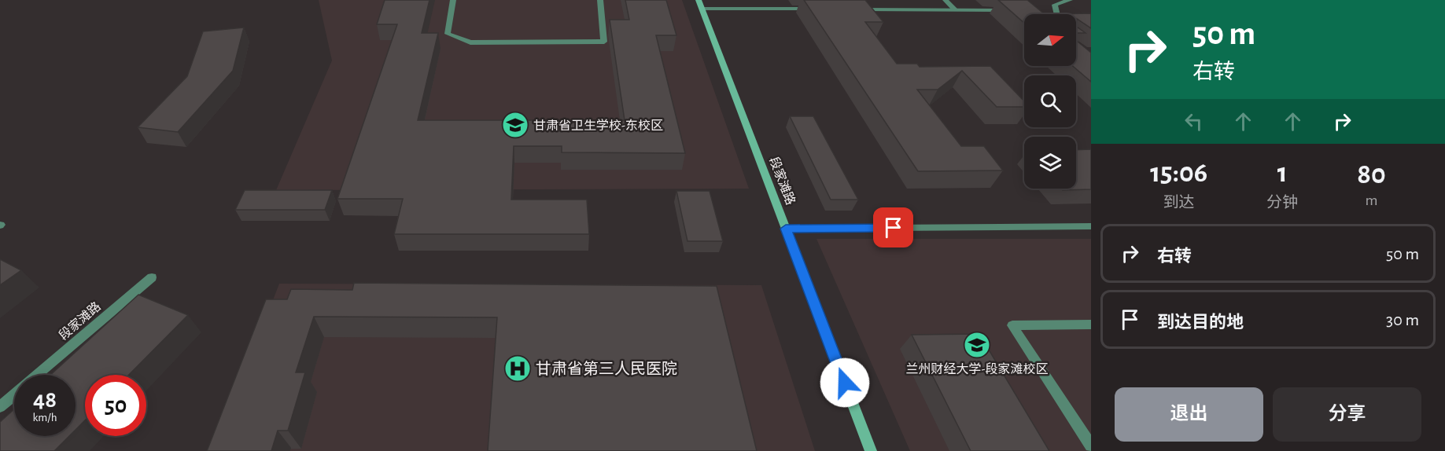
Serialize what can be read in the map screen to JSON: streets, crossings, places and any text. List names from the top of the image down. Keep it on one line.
{"streets":{"main road":["段家滩路"]},"places":{"school or university":["甘肃省卫生学校-东校区","兰州财经大学-段家滩校区"],"hospital":["甘肃省第三人民医院"]},"north":"right","page":{"turn":["50 m","右转"],"eta":["15:06","到达","1","分钟","80","m"],"list":[{"name":"右转","value":"50 m"},{"name":"到达目的地","value":"30 m"}],"speed":"48 km/h","limit":"50","buttons":["退出","分享"]}}
